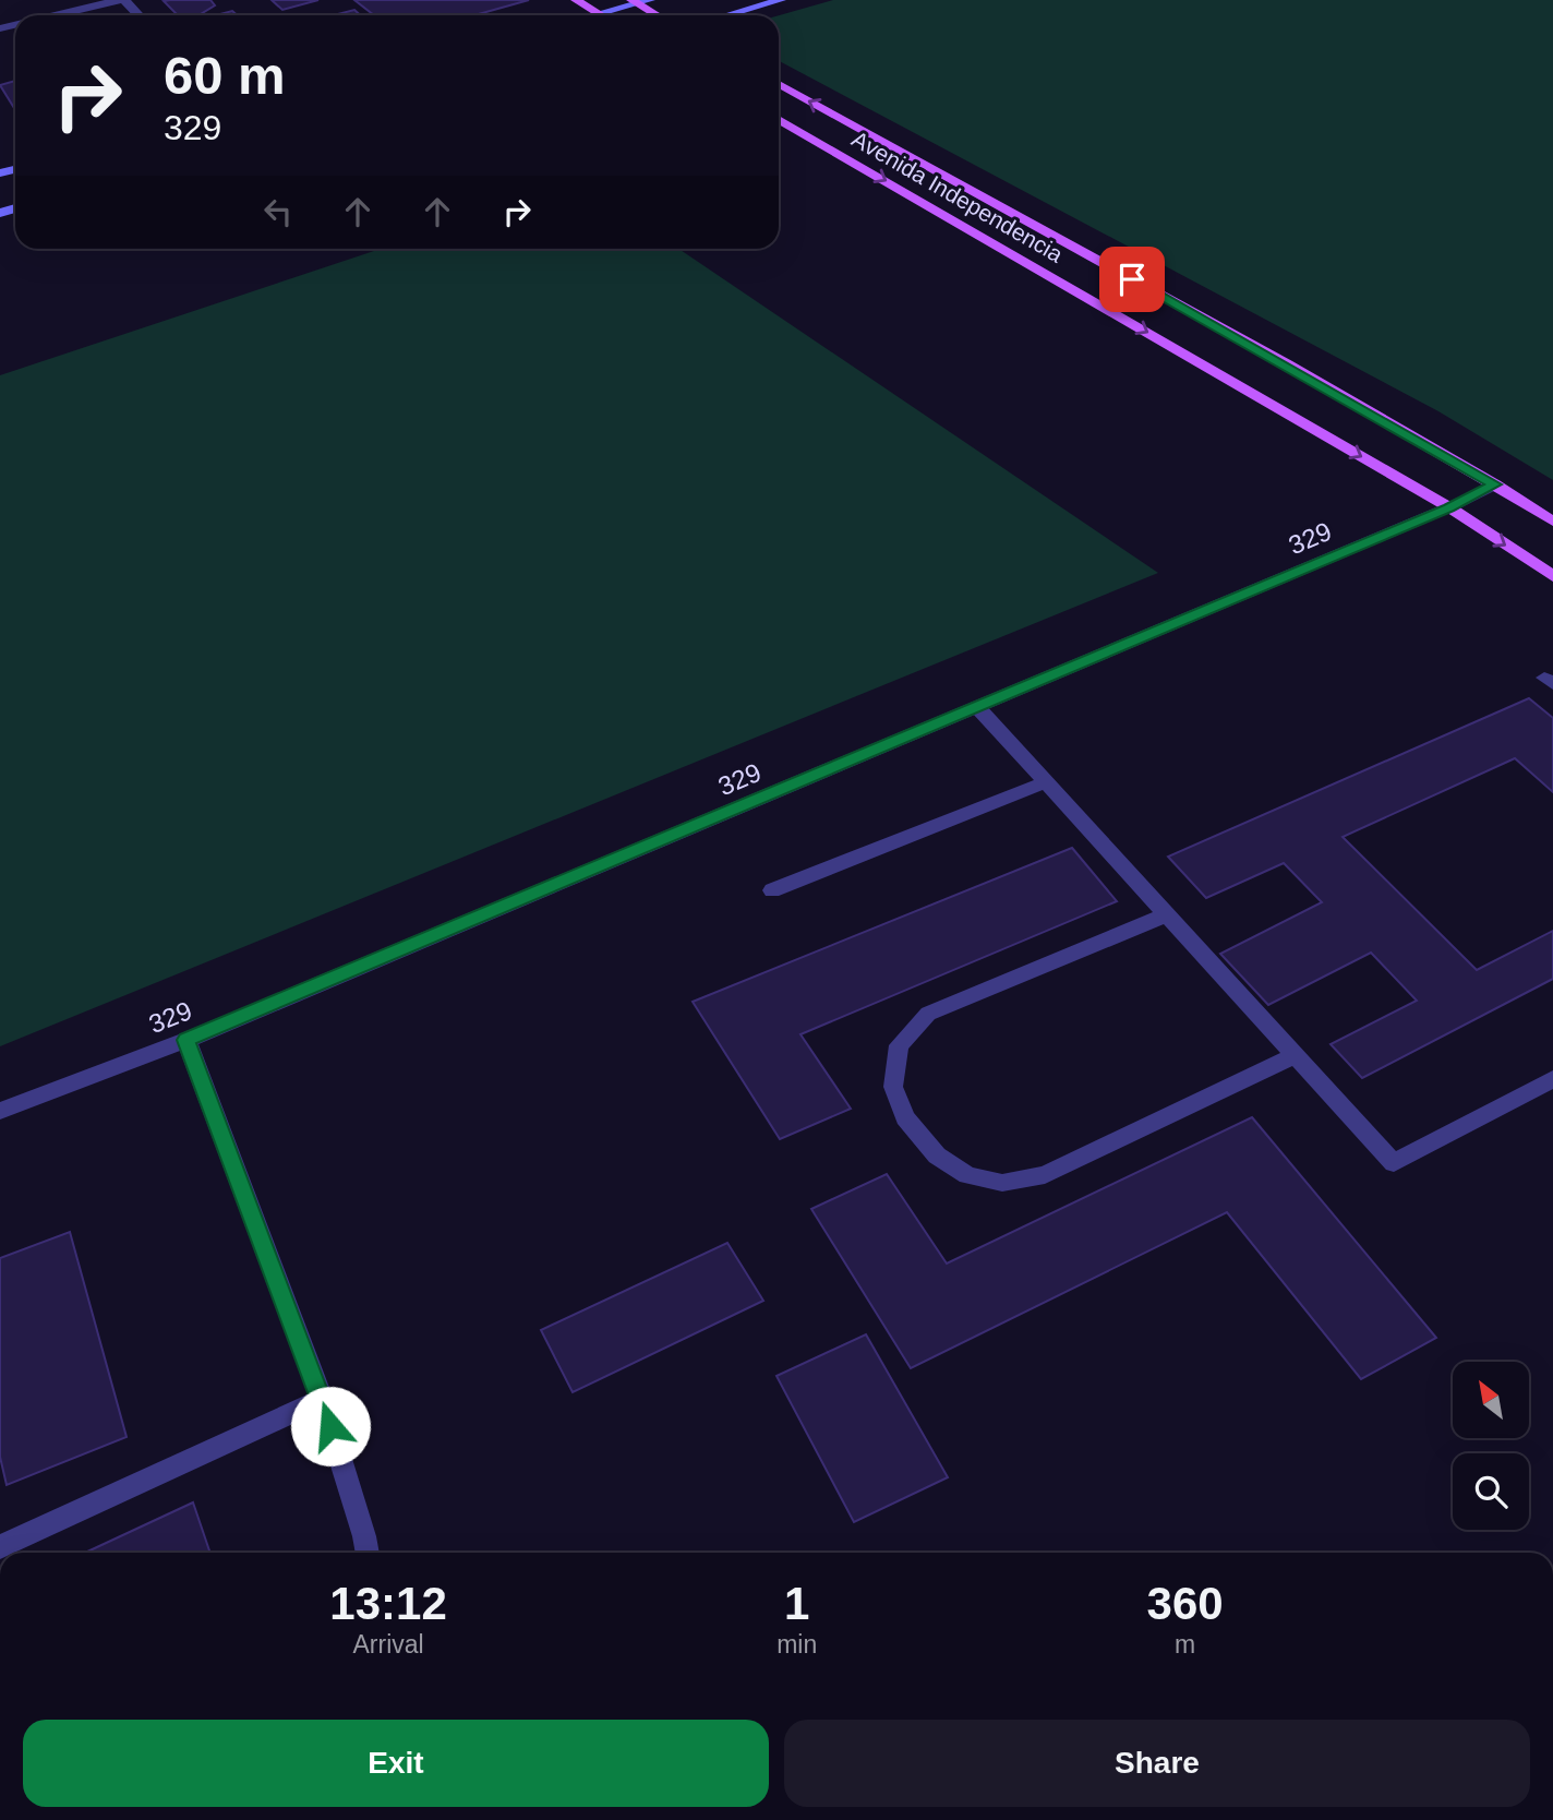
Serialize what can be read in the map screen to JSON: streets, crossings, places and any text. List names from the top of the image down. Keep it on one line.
{"streets":{"main road":["Avenida Independencia"],"street":["329"]},"crossings":[["Avenida Independencia","329"]],"north":"top left","page":{"turn":["60 m","329"],"eta":["13:12","Arrival","1","min","360","m"],"buttons":["Exit","Share"]}}
